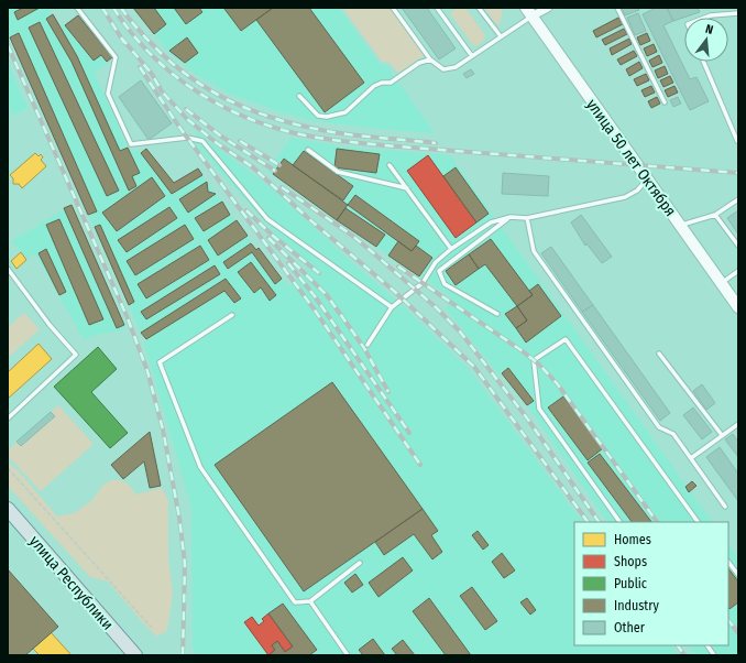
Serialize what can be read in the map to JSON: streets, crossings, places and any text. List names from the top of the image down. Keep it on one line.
{"streets":{"main road":["улица 50 лет Октября","улица Республики"]},"legend":["Homes","Shops","Public","Industry","Other"],"north":"top"}
